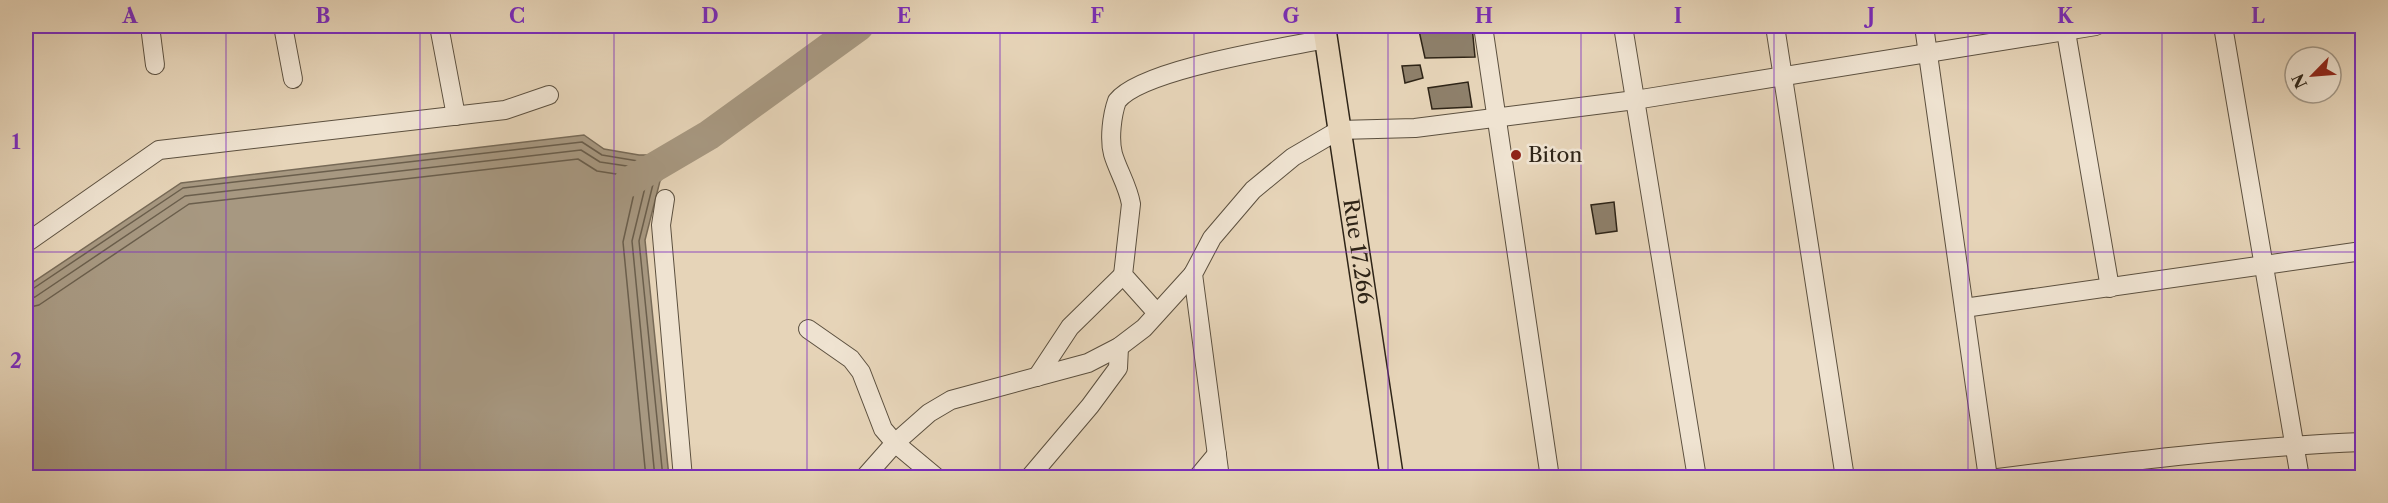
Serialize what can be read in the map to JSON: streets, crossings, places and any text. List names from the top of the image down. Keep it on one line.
{"streets":{"main road":["Rue 17.266"]},"places":["Biton"],"north":"bottom left","grid":{"columns":["A","B","C","D","E","F","G","H","I","J","K","L"],"rows":["1","2"]}}
